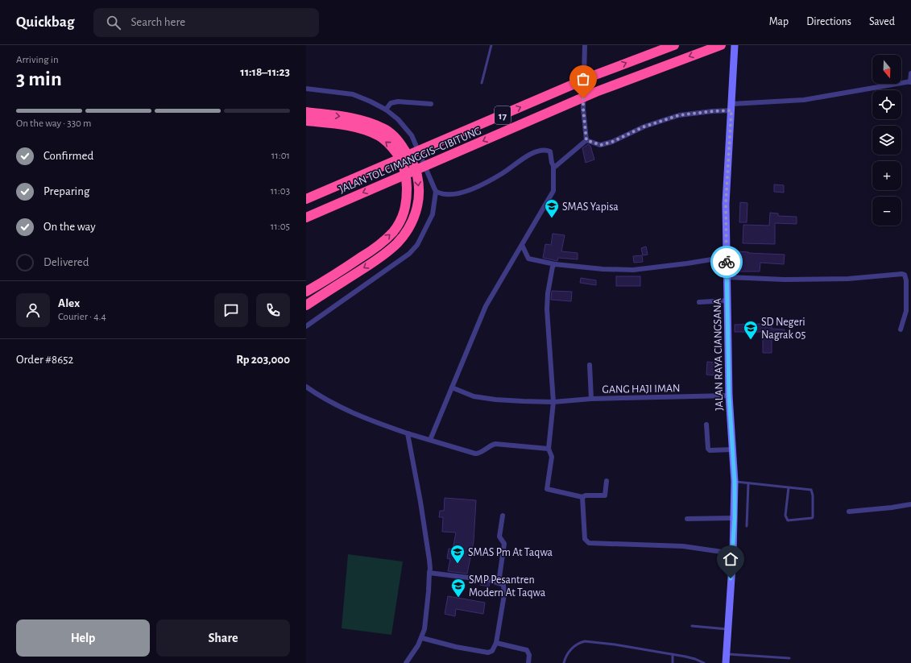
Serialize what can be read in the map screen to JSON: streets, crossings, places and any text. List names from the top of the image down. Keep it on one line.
{"streets":{"highway":["17","JALAN TOL CIMANGGIS–CIBITUNG"],"main road":["JALAN RAYA CIANGSANA"],"street":["GANG HAJI IMAN"]},"crossings":[["JALAN RAYA CIANGSANA","GANG HAJI IMAN"]],"places":{"school or university":["SMAS Yapisa","SD Negeri Nagrak 05","SMAS Pm At Taqwa","SMP Pesantren Modern At Taqwa"]},"north":"bottom","page":{"header":"Quickbag","search":"Search here","nav":["Map","Directions","Saved"],"heading":["3 min","Arriving in","11:18–11:23"],"panel":["Alex","Courier · 4.4","Order #8652","Rp 203,000"],"map_buttons":["+","−"],"bar":"On the way · 330 m","list":[["Confirmed","11:01"],["Preparing","11:03"],["On the way","11:05"],"Delivered"],"buttons":["Help","Share"]}}
